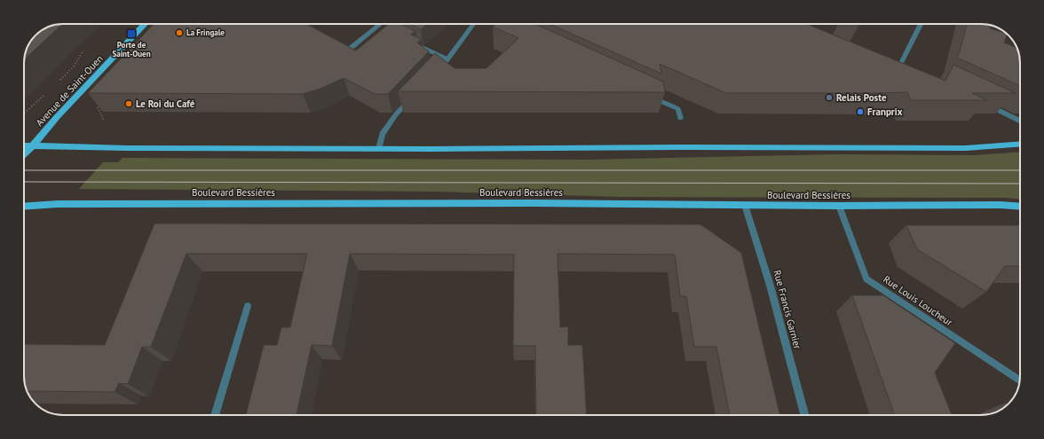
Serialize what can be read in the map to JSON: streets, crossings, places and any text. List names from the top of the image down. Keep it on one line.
{"streets":{"main road":["Avenue de Saint-Ouen","Boulevard Bessières"],"street":["Rue Louis Loucheur","Rue Francis Garnier"]},"crossings":[["Boulevard Bessières","Rue Louis Loucheur"],["Boulevard Bessières","Rue Francis Garnier"]],"places":{"other":["La Fringale","Relais Poste","Le Roi du Café","Franprix"],"transit":["Porte de Saint-Ouen"]}}
